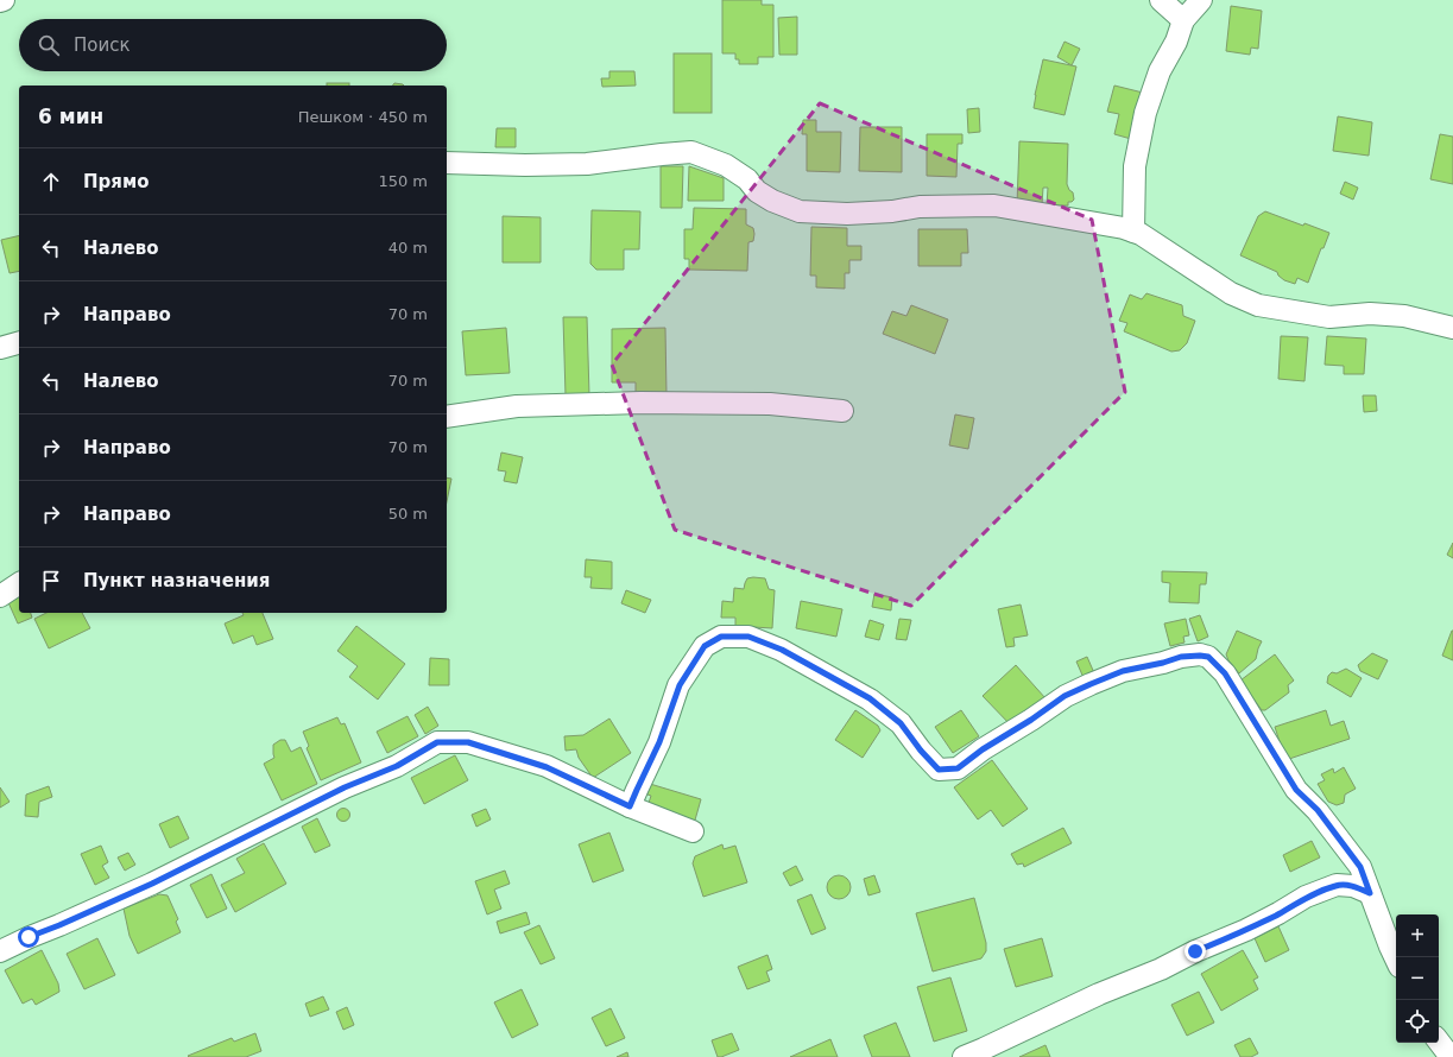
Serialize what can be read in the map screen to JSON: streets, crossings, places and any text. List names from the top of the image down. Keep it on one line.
{"page":{"search":"Поиск","heading":["6 мин","Пешком · 450 m"],"list":[["Прямо","150 m"],["Налево","40 m"],["Направо","70 m"],["Налево","70 m"],["Направо","70 m"],["Направо","50 m"],"Пункт назначения"],"map_buttons":["+","−"]}}
